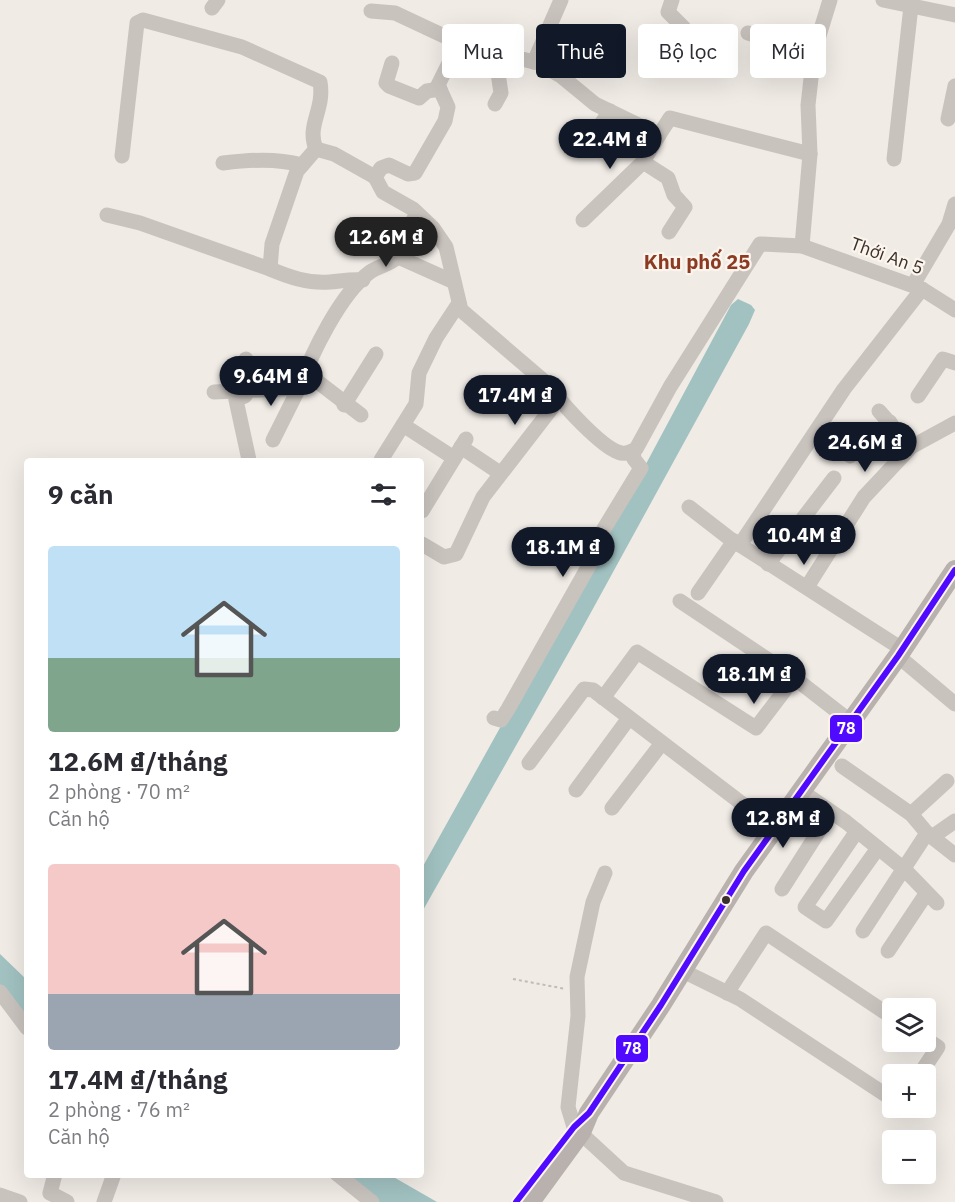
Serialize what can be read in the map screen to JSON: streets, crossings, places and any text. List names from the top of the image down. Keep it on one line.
{"streets":{"street":["Thới An 5"]},"districts":["Khu phố 25"],"lines":["transit line 78"],"page":{"chip":["Mua","Thuê","Bộ lọc","Mới"],"price":["22.4M ₫","12.6M ₫","9.64M ₫","17.4M ₫","24.6M ₫","10.4M ₫","18.1M ₫","18.1M ₫","12.8M ₫"],"heading":"9 căn","list":[{"name":"12.6M ₫/tháng","note":"2 phòng · 70 m² · Căn hộ"},{"name":"17.4M ₫/tháng","note":"2 phòng · 76 m² · Căn hộ"}],"map_buttons":["+","−"]}}
